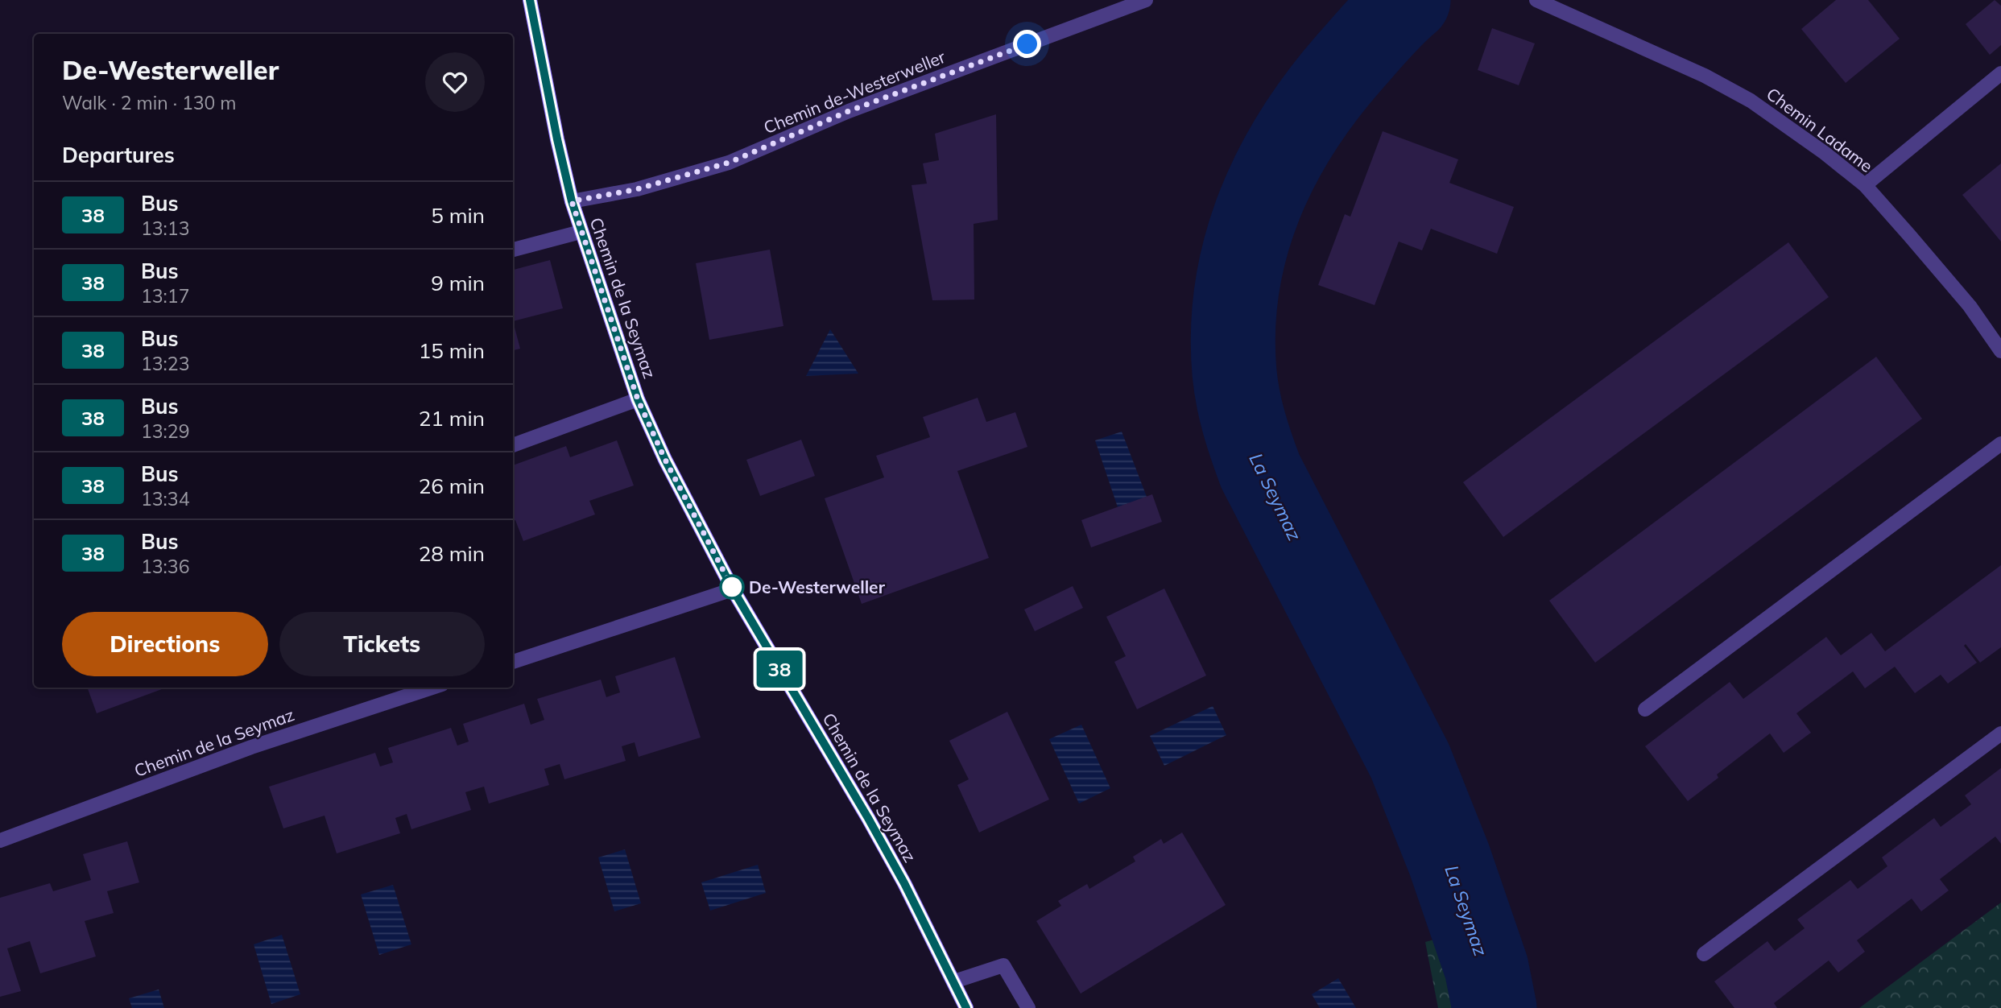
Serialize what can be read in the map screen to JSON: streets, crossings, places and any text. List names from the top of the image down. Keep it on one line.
{"streets":{"street":["Chemin de-Westerweller","Chemin Ladame","Chemin de la Seymaz"]},"crossings":[["Chemin de-Westerweller","Chemin de la Seymaz"]],"water":["La Seymaz"],"places":["De-Westerweller"],"lines":["bus line 38"],"page":{"on_map":"38","heading":[["De-Westerweller","Walk · 2 min · 130 m"],"Departures"],"list":[{"mark":"38","name":"Bus","note":"13:13","value":"5 min"},{"mark":"38","name":"Bus","note":"13:17","value":"9 min"},{"mark":"38","name":"Bus","note":"13:23","value":"15 min"},{"mark":"38","name":"Bus","note":"13:29","value":"21 min"},{"mark":"38","name":"Bus","note":"13:34","value":"26 min"},{"mark":"38","name":"Bus","note":"13:36","value":"28 min"}],"buttons":["Directions","Tickets"]}}
